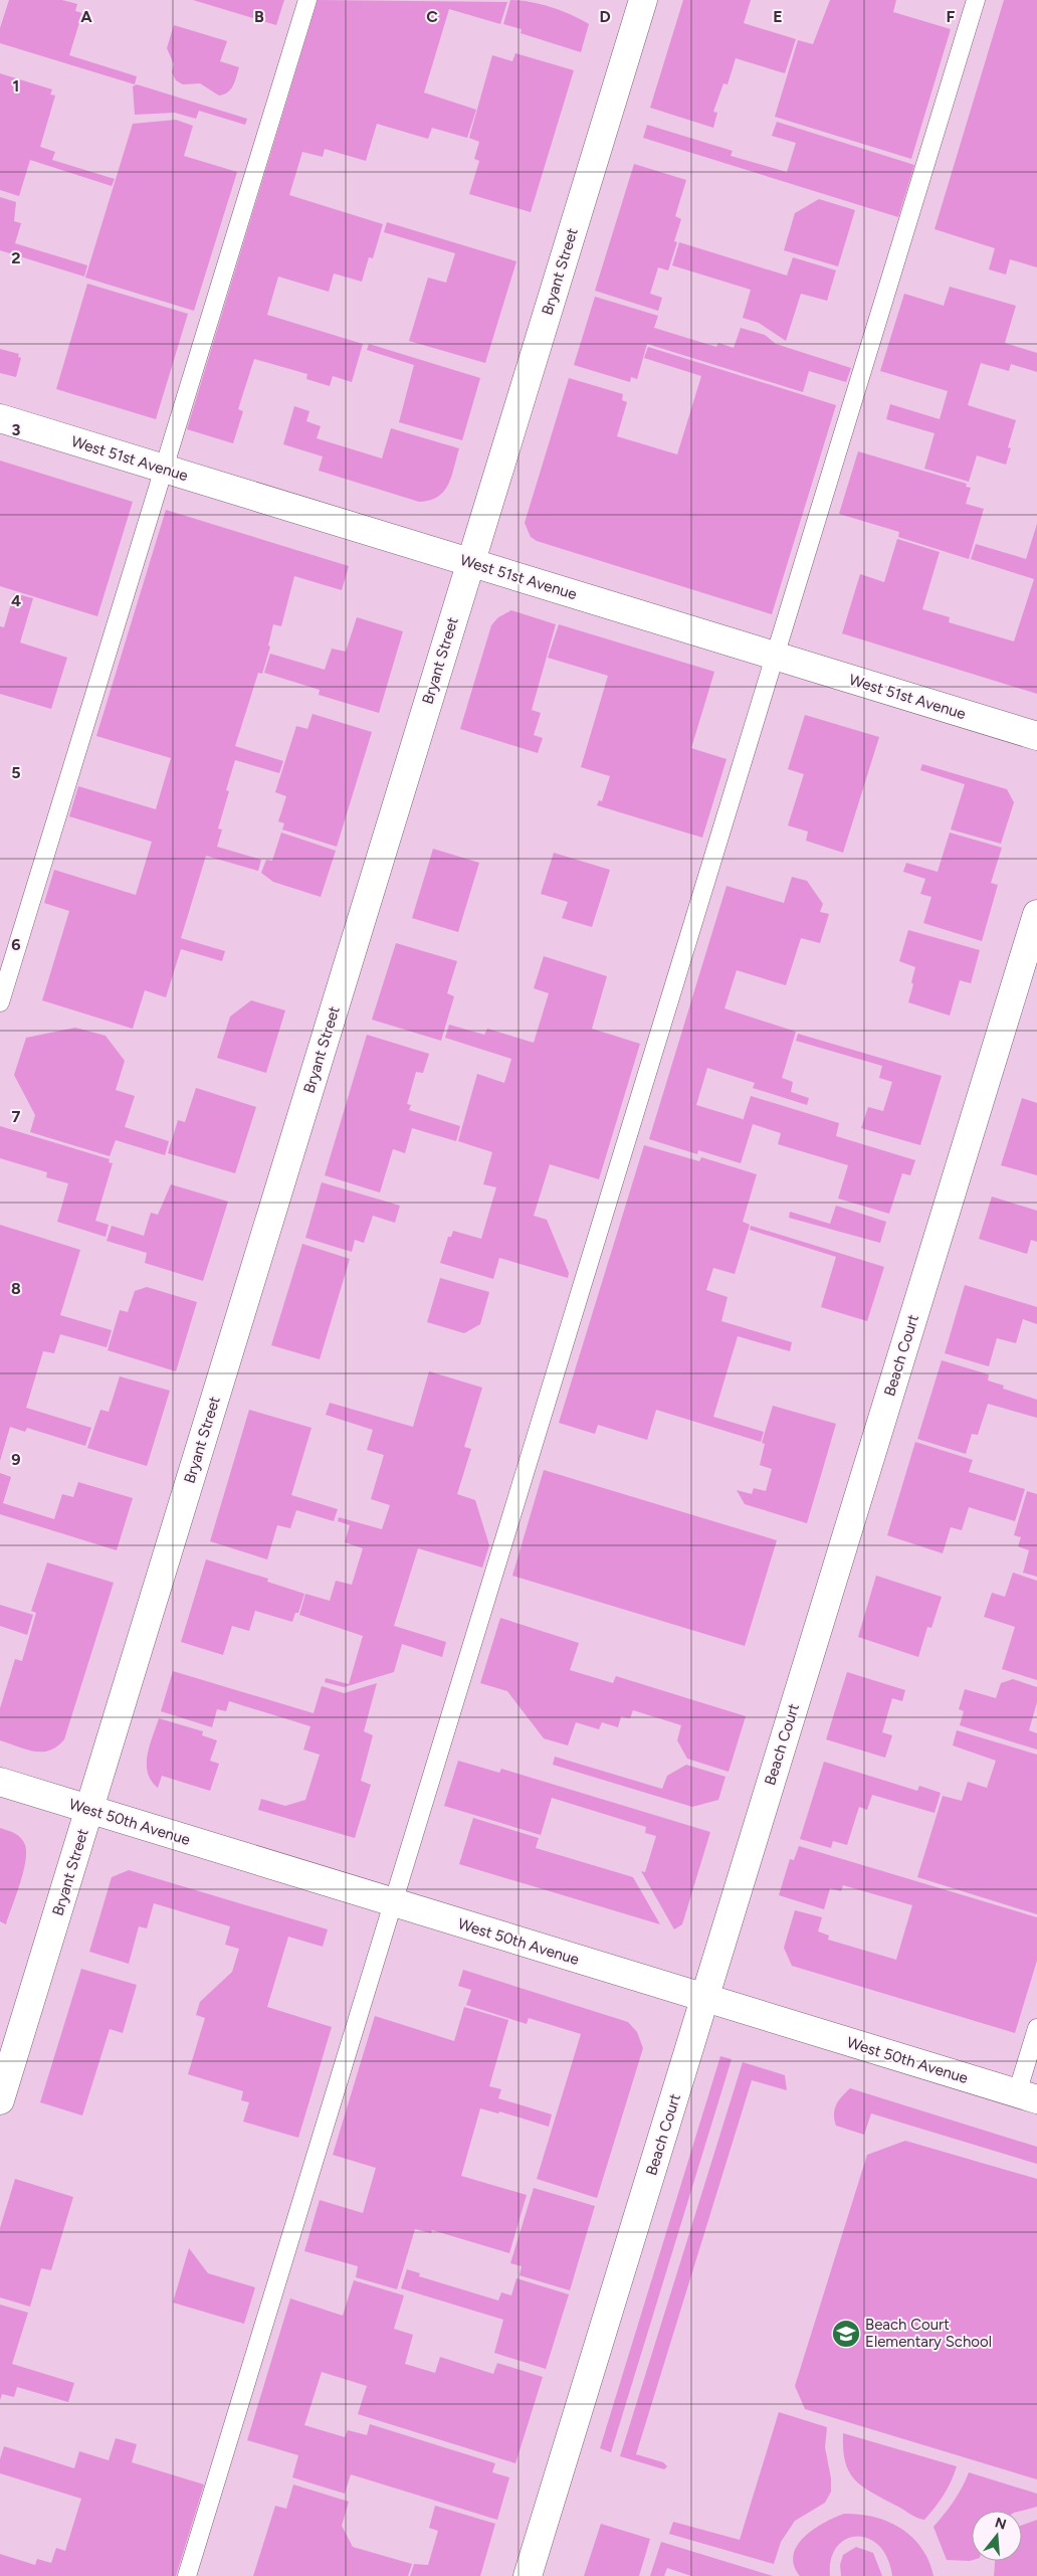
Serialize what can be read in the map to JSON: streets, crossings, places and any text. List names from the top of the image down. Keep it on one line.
{"streets":{"street":["Bryant Street","West 51st Avenue","Beach Court","West 50th Avenue"]},"crossings":[["Bryant Street","West 51st Avenue"],["Bryant Street","West 50th Avenue"],["Beach Court","West 50th Avenue"]],"places":{"school or university":["Beach Court Elementary School"]},"north":"top","grid":{"columns":["A","B","C","D","E","F"],"rows":["1","2","3","4","5","6","7","8","9"]}}
